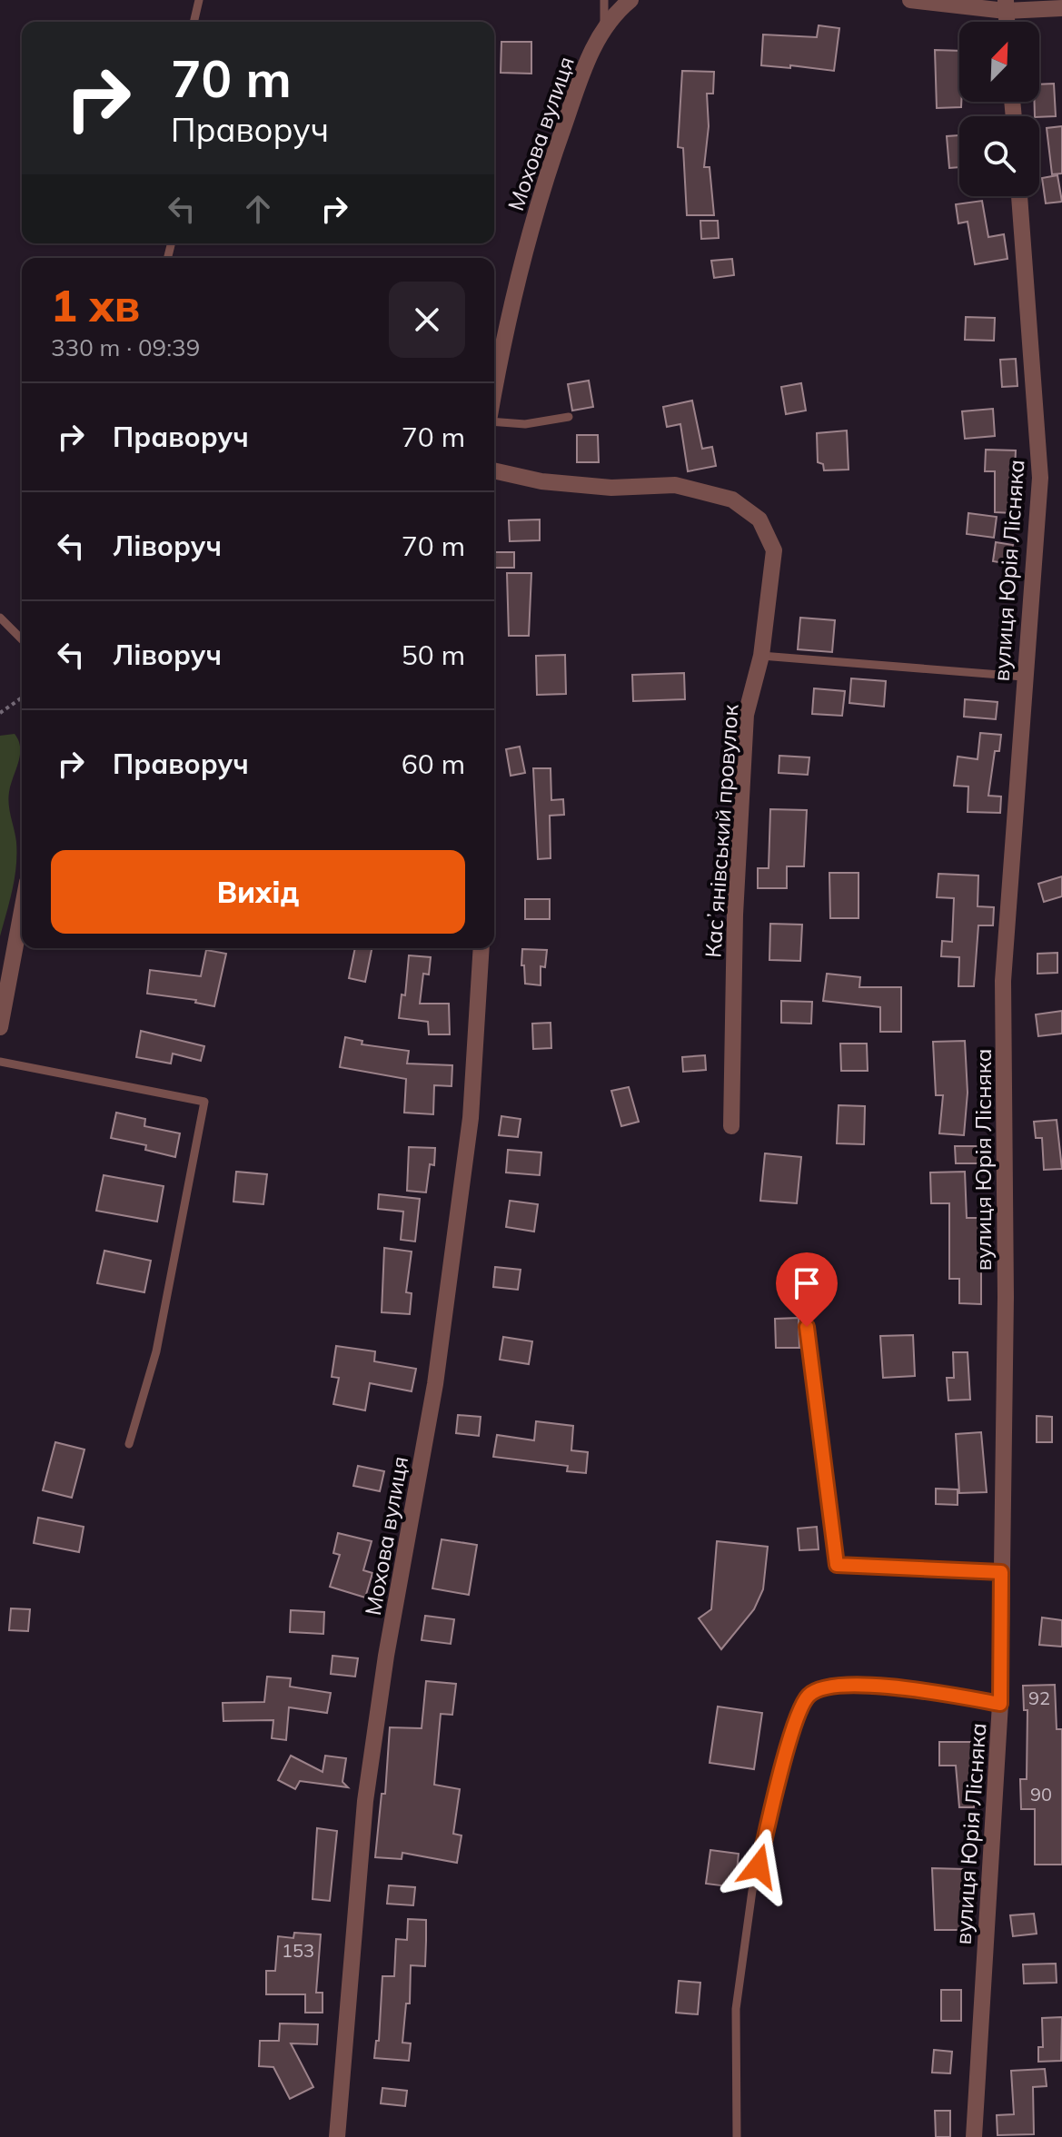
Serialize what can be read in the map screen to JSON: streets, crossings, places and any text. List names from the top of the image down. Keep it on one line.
{"streets":{"street":["Мохова вулиця","вулиця Юрія Лісняка","Касʼянівський провулок"]},"house_numbers":["92","90","153"],"north":"top right","page":{"turn":["70 m","Праворуч"],"heading":["1 хв","330 m · 09:39"],"list":[{"name":"Праворуч","value":"70 m"},{"name":"Ліворуч","value":"70 m"},{"name":"Ліворуч","value":"50 m"},{"name":"Праворуч","value":"60 m"}],"buttons":"Вихід"}}
